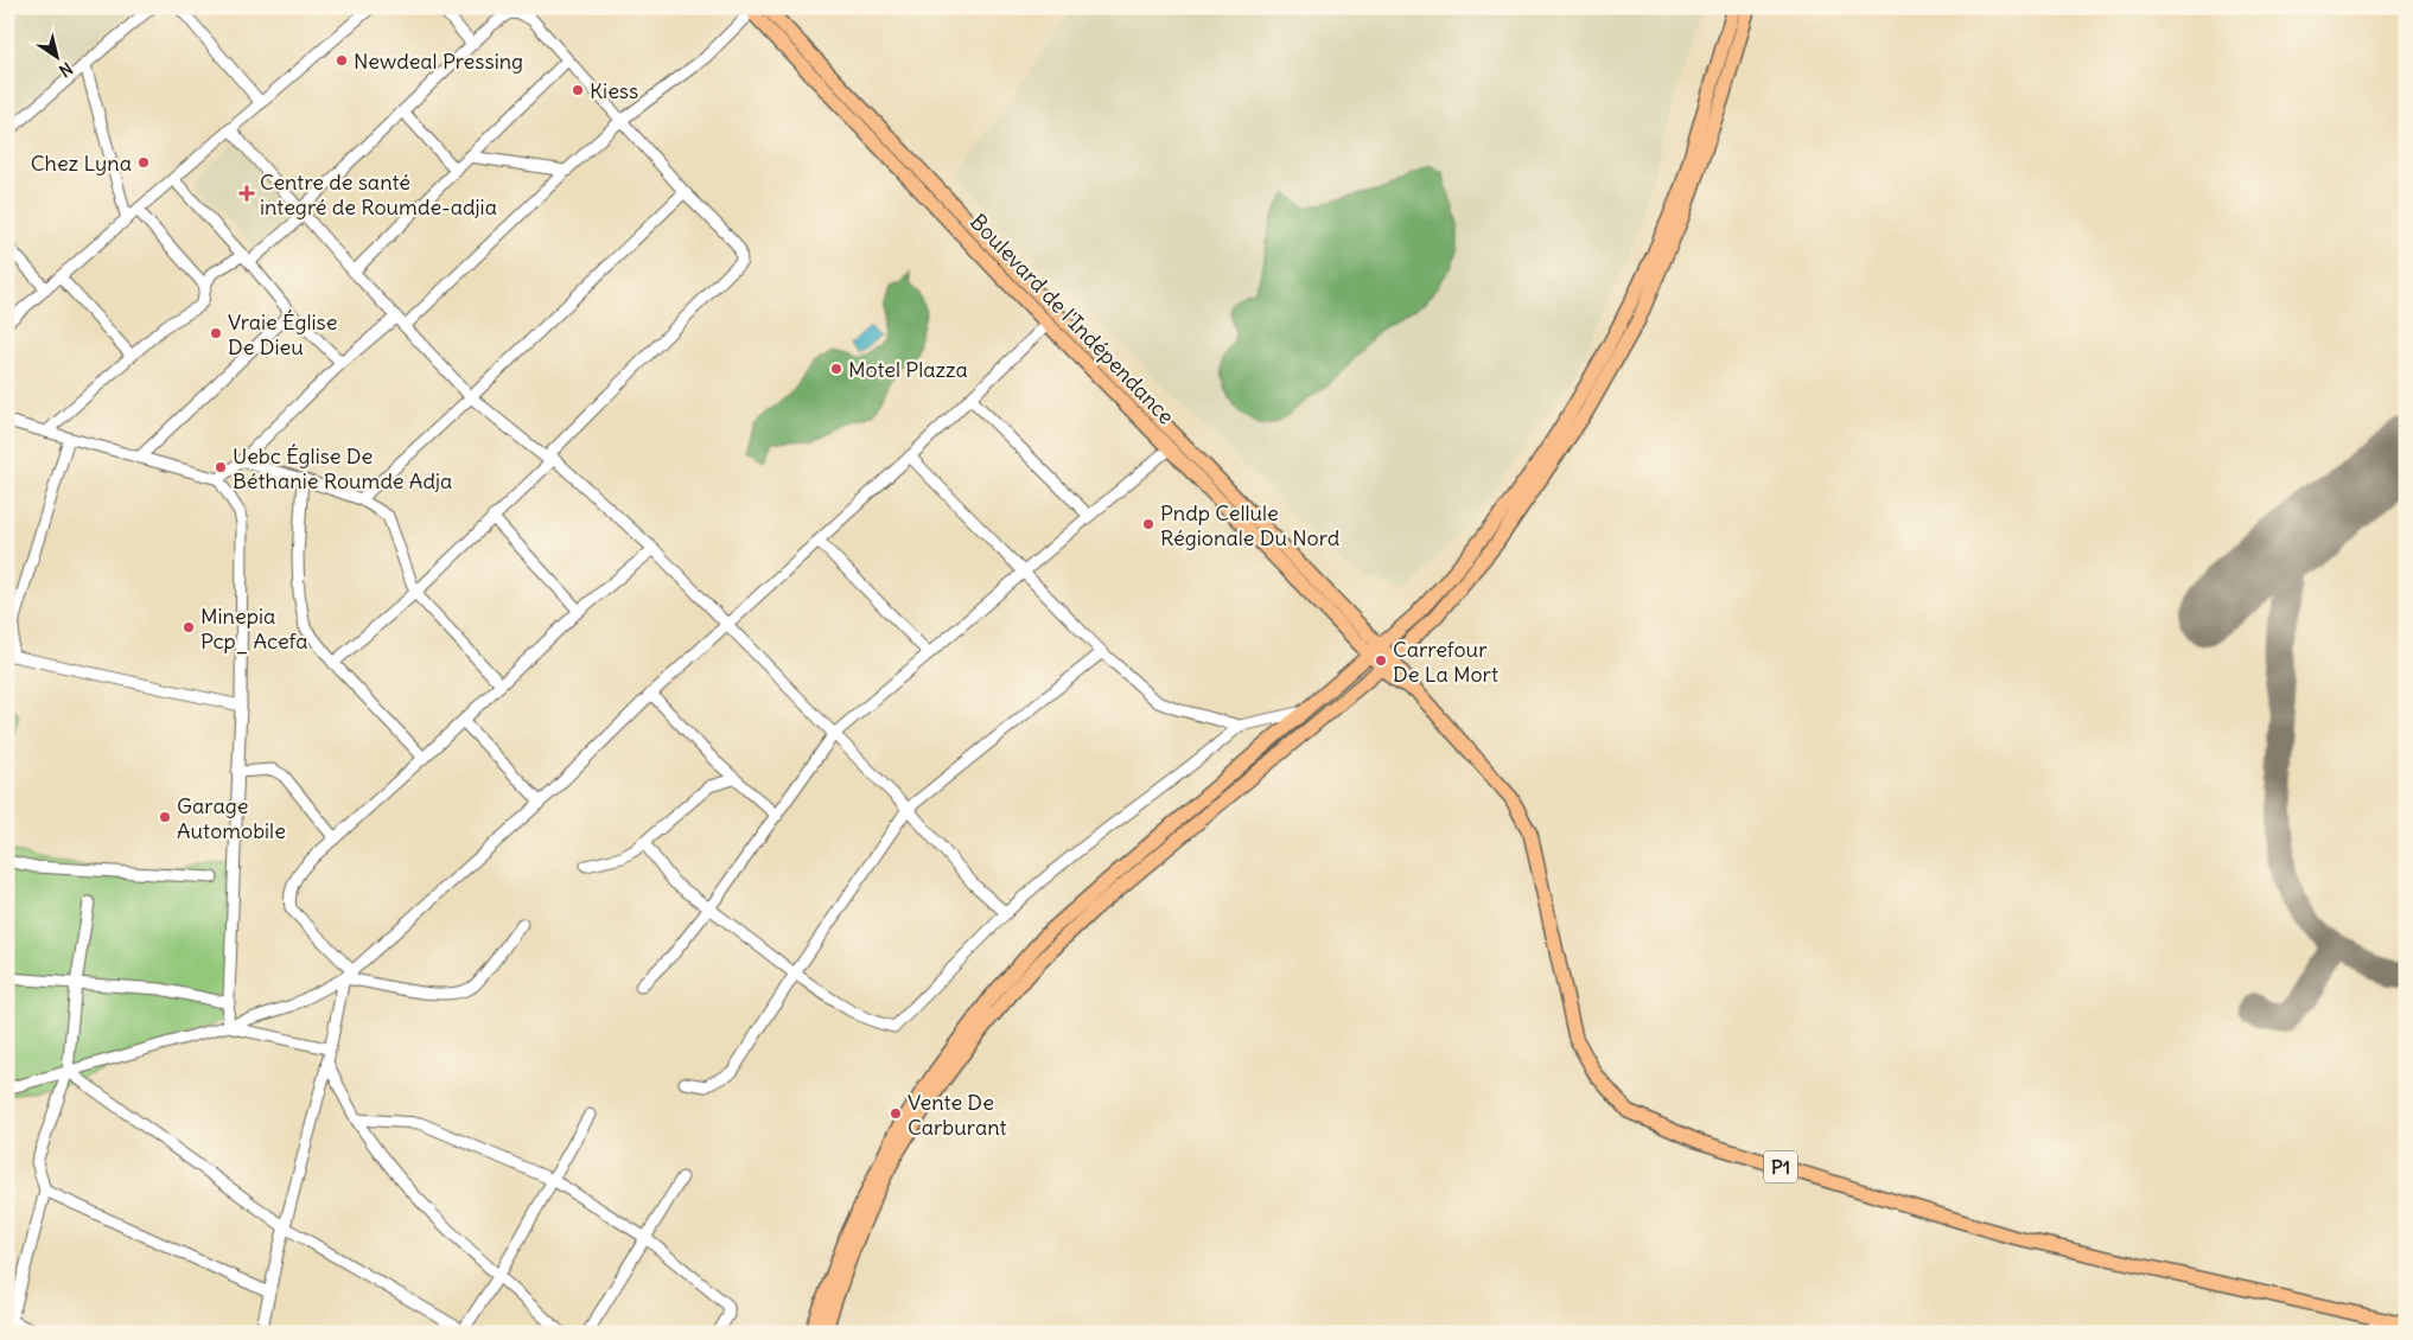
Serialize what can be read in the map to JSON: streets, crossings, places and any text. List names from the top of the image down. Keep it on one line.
{"streets":{"main road":["Boulevard de l'Indépendance","P1"]},"places":{"other":["Newdeal Pressing","Kiess","Chez Lyna","Vraie Église De Dieu","Motel Plazza","Uebc Église De Béthanie Roumde Adja","Pndp Cellule Régionale Du Nord","Minepia Pcp_ Acefa","Carrefour De La Mort","Garage Automobile","Vente De Carburant"],"health":["Centre de santé integré de Roumde-adjia"]},"north":"bottom right"}
